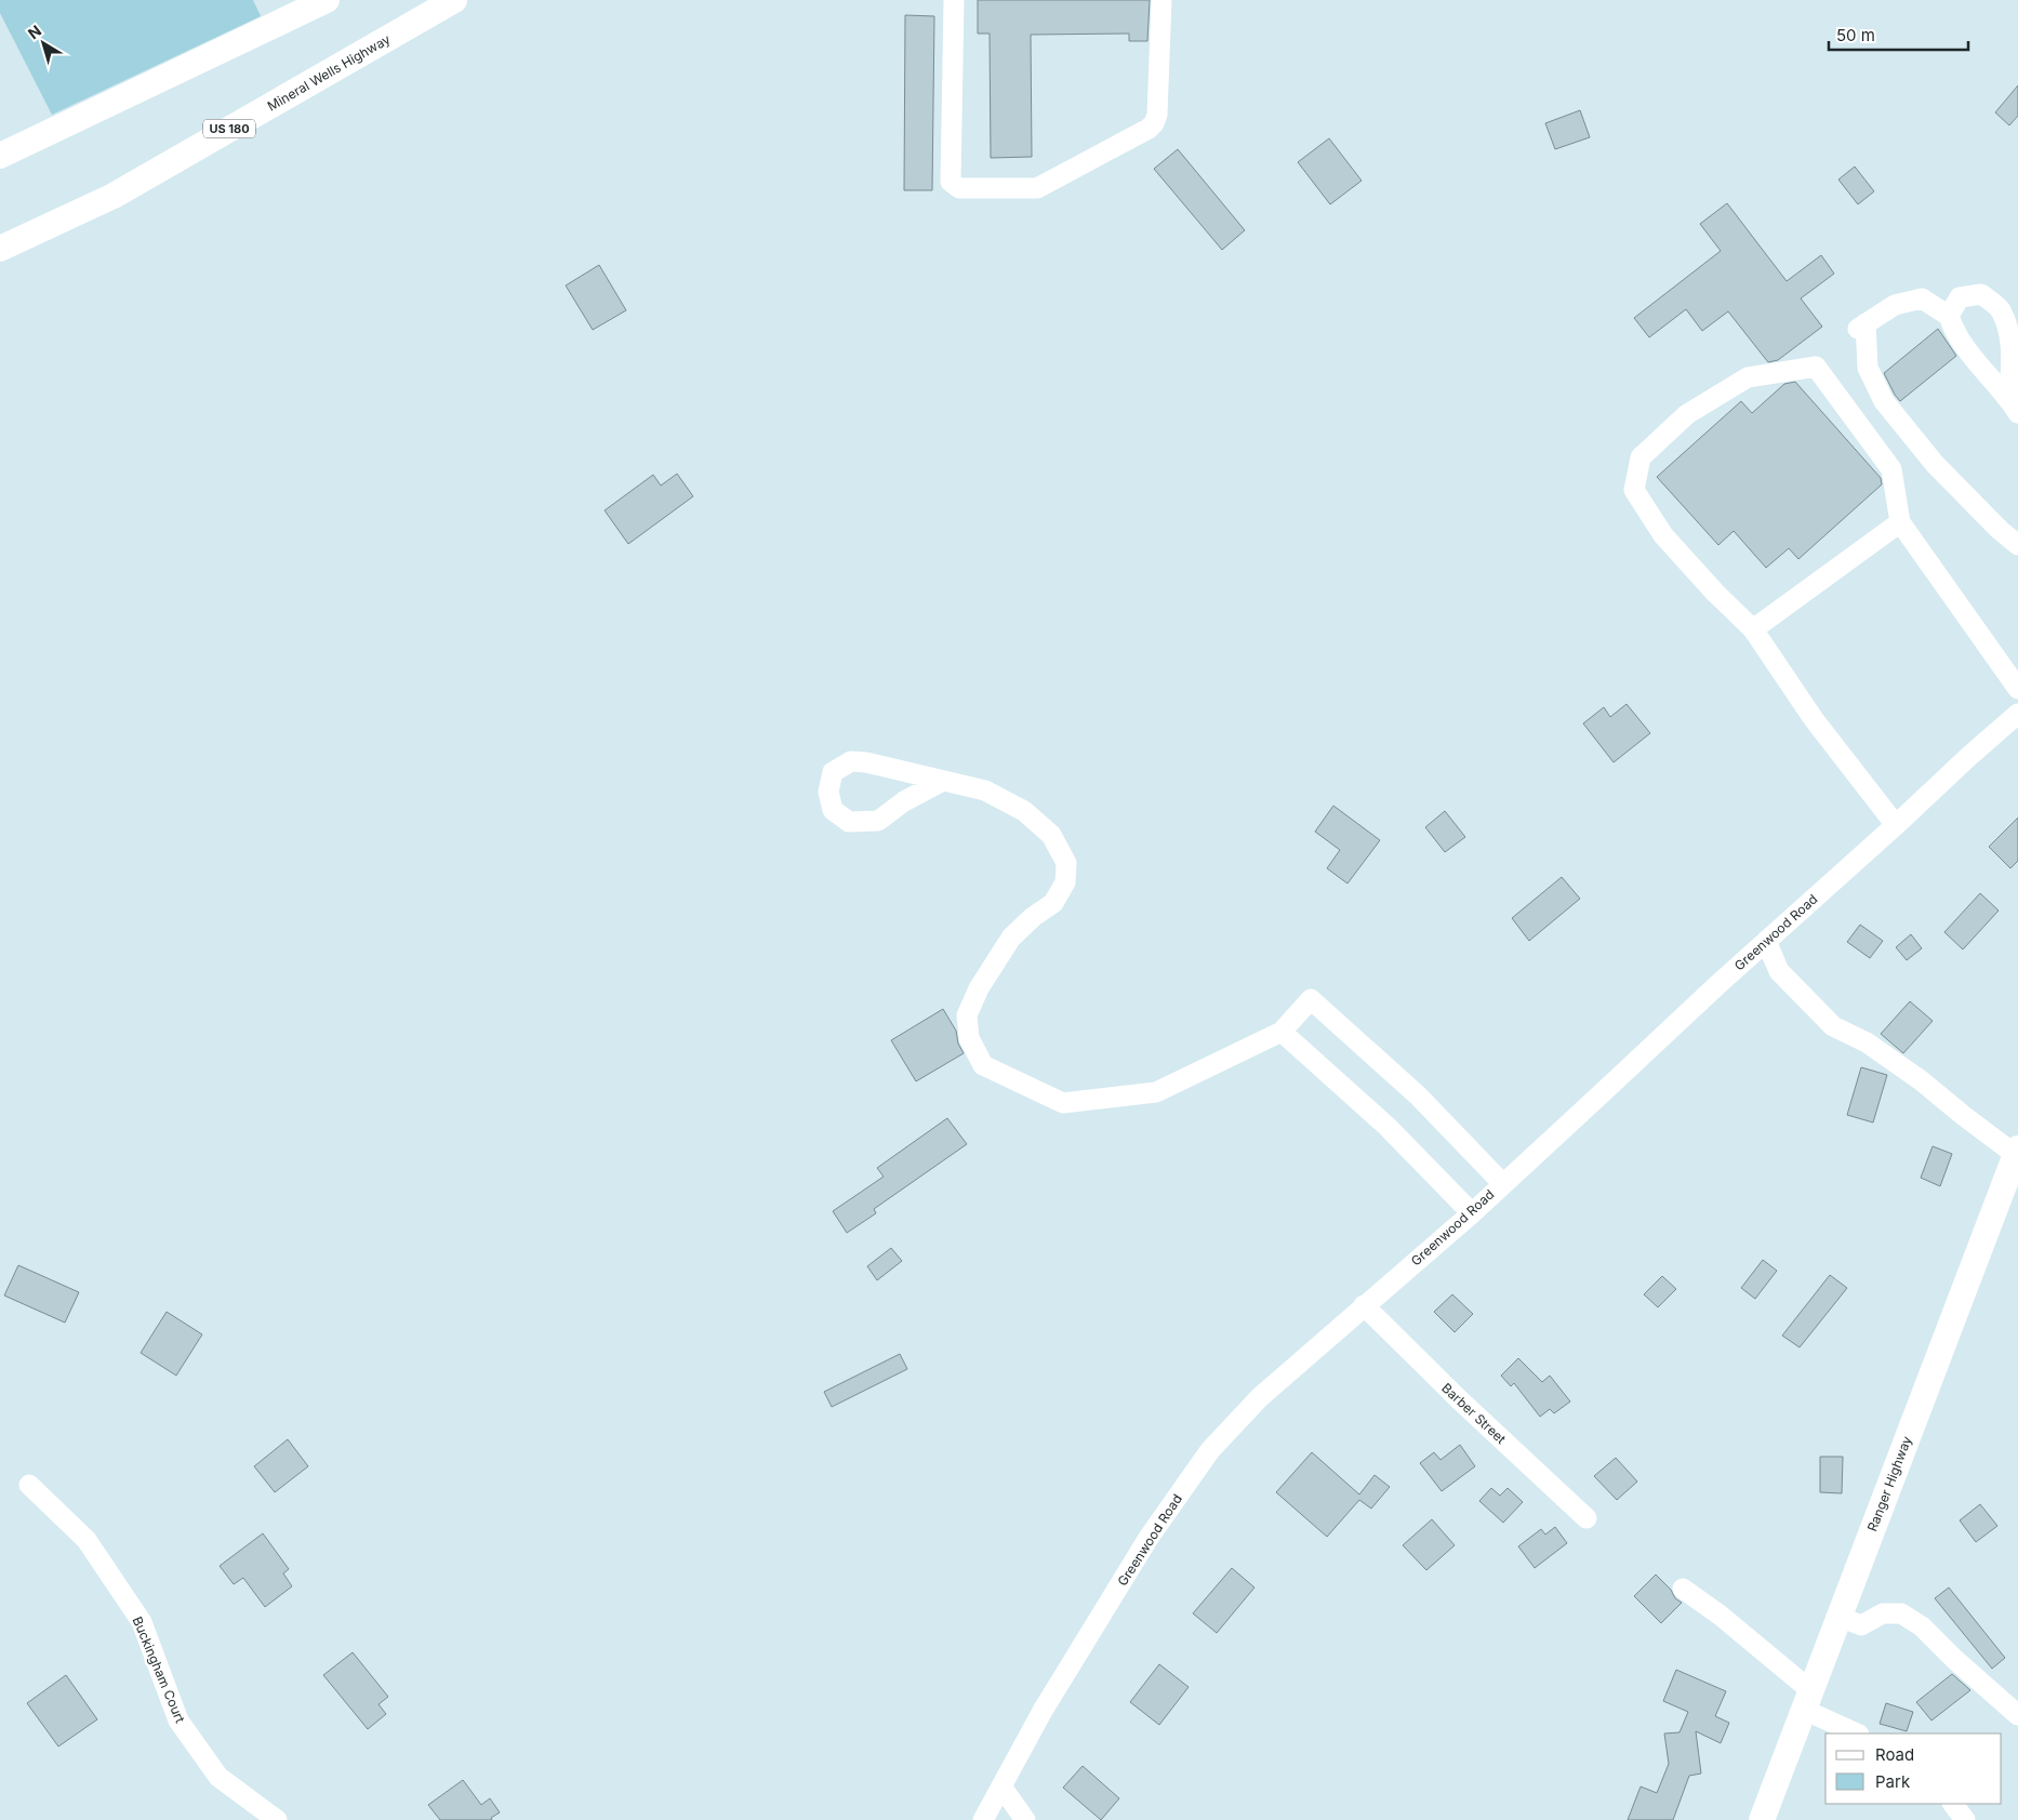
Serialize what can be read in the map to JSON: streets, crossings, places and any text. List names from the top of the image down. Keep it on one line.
{"streets":{"main road":["Mineral Wells Highway","US 180","Ranger Highway"],"street":["Greenwood Road","Barber Street","Buckingham Court"]},"crossings":[["Greenwood Road","Barber Street"]],"legend":["Road","Park"],"scale_bar":"50 m","north":"top left"}
